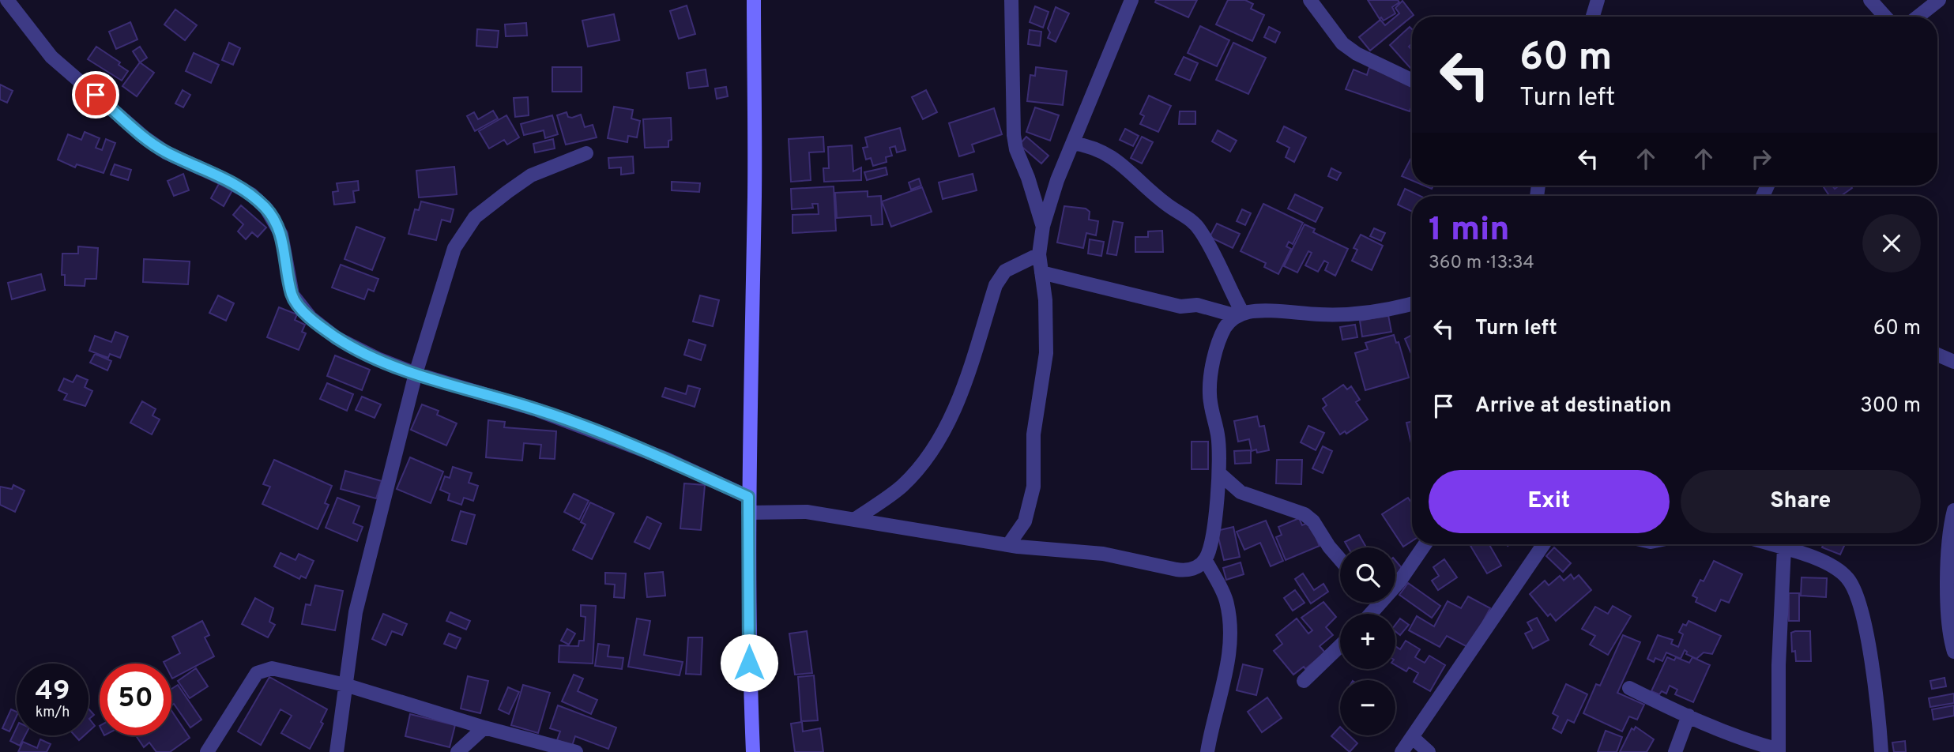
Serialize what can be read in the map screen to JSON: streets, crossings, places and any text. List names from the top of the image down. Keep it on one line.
{"page":{"turn":["60 m","Turn left"],"heading":["1 min","360 m · 13:34"],"list":[{"name":"Turn left","value":"60 m"},{"name":"Arrive at destination","value":"300 m"}],"buttons":["Exit","Share"],"map_buttons":["+","−"],"speed":"49 km/h","limit":"50"}}
